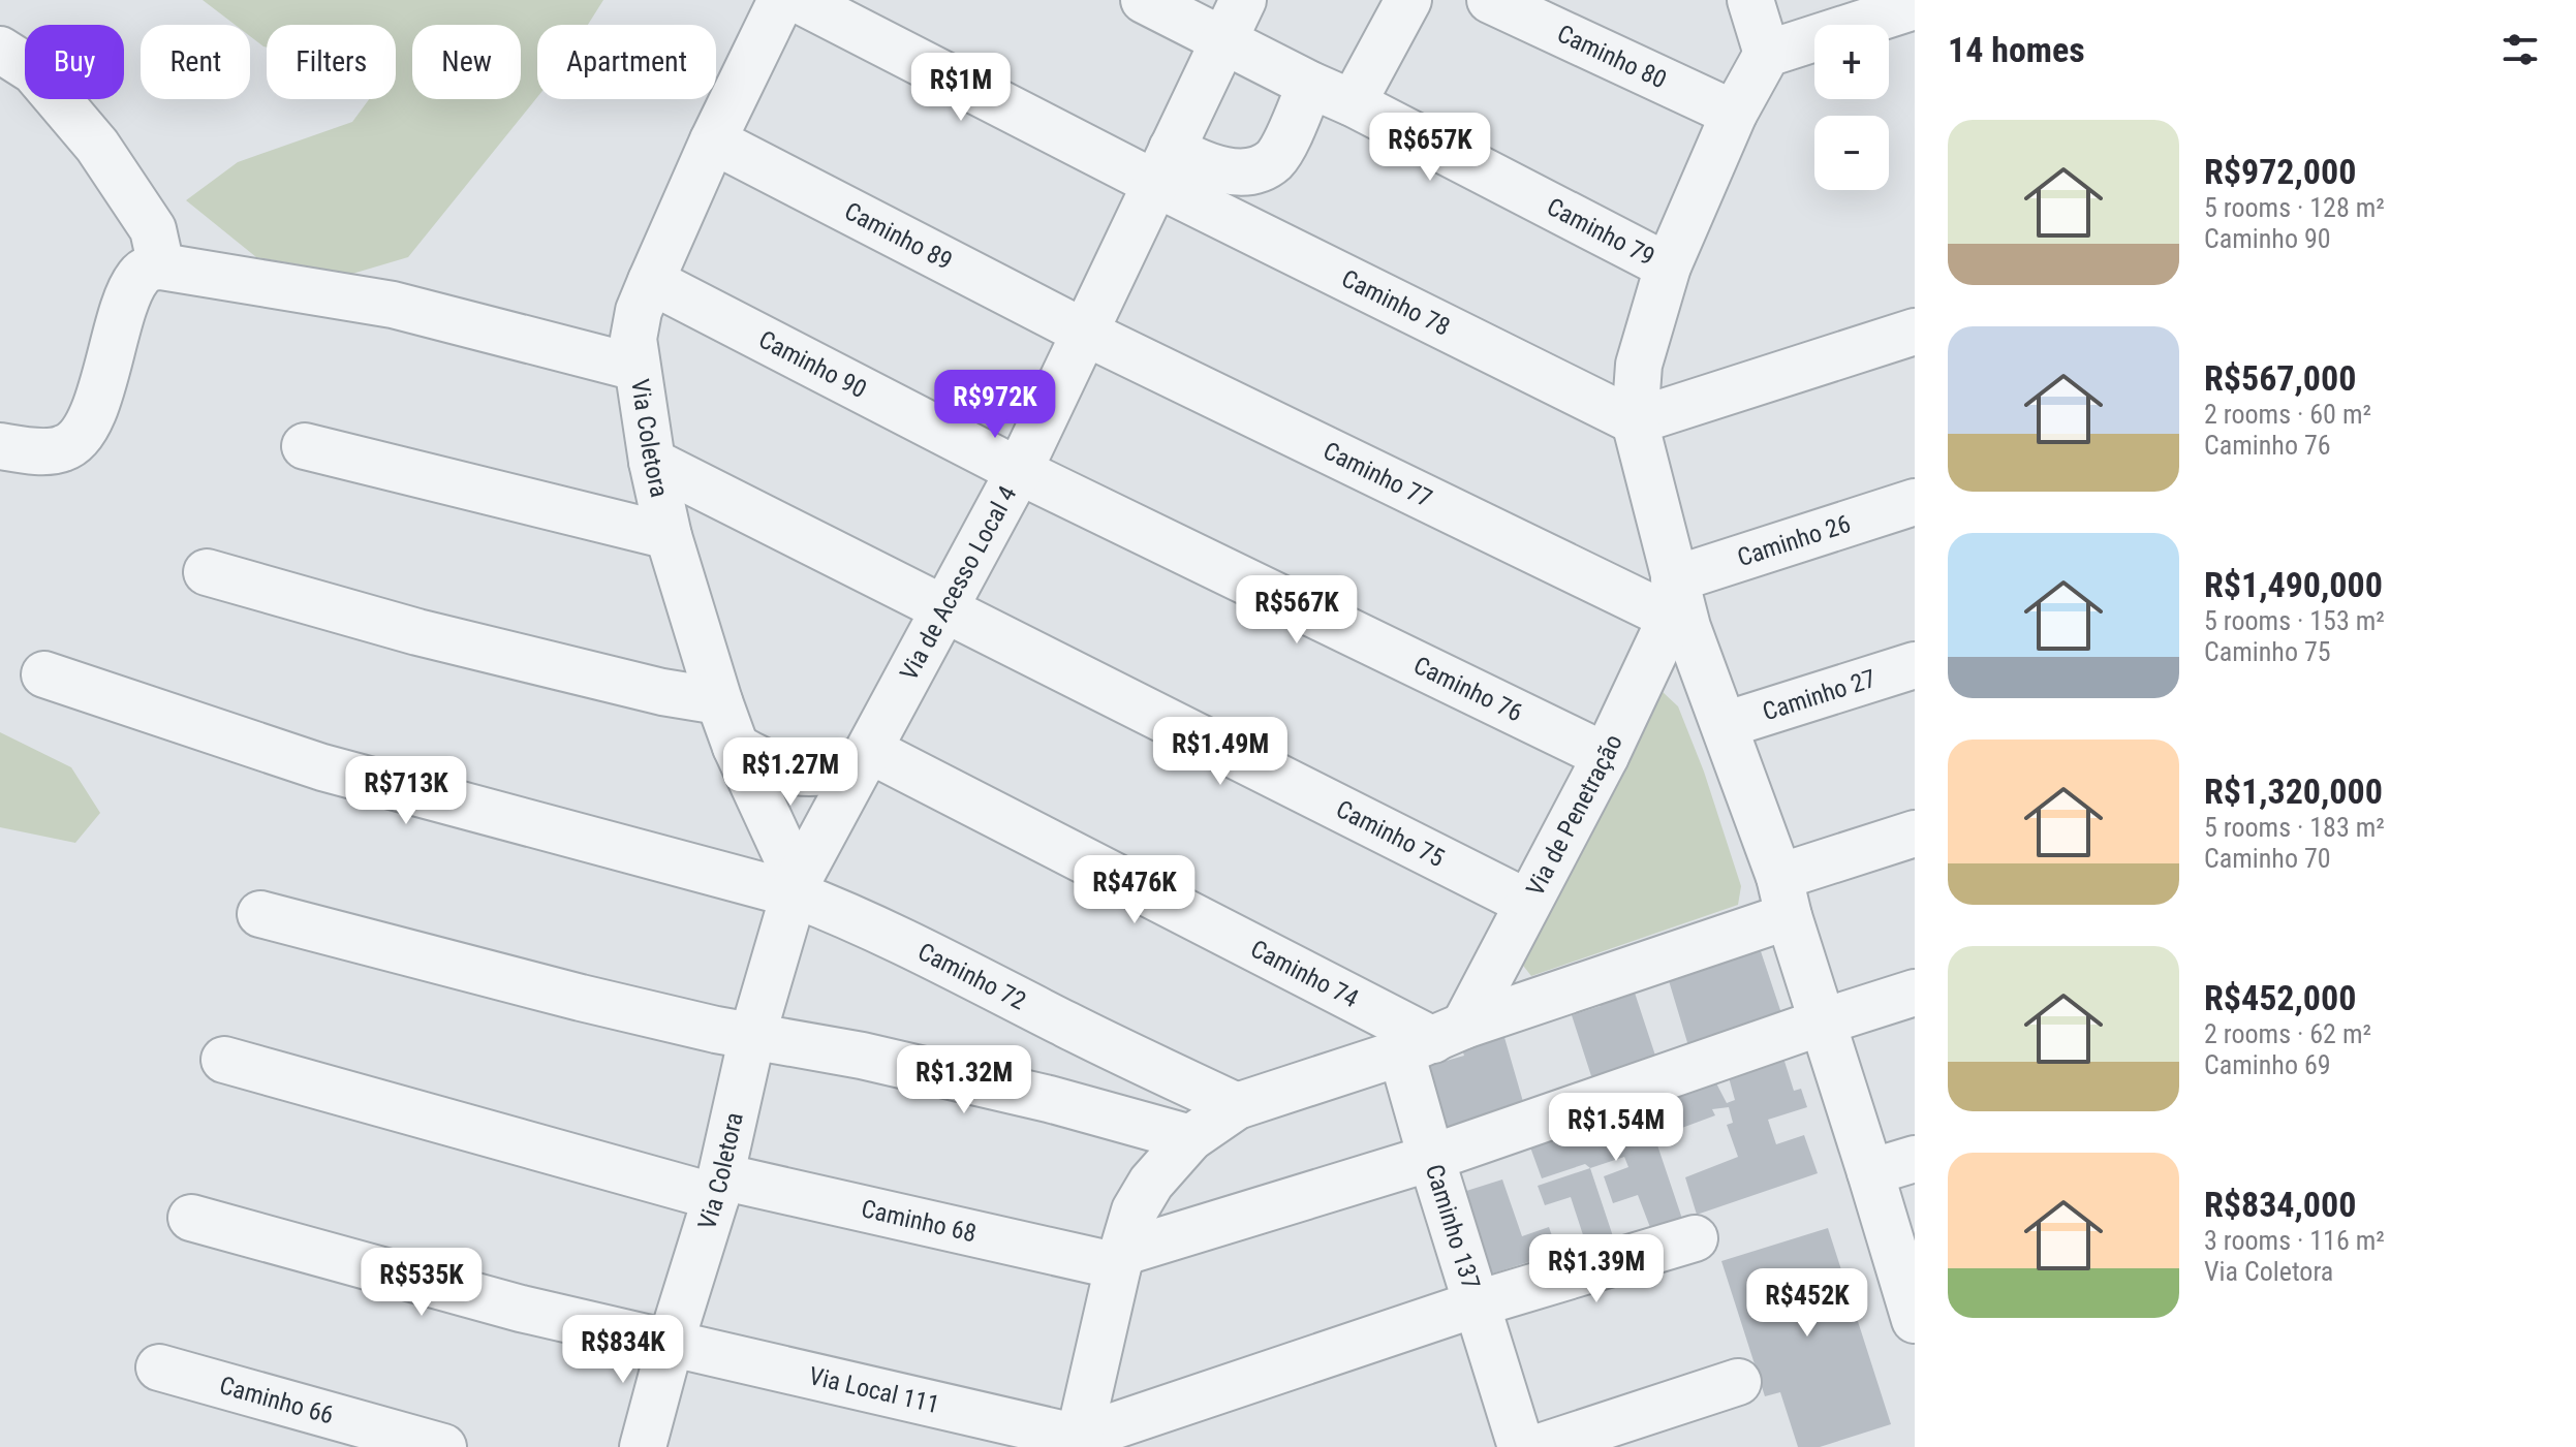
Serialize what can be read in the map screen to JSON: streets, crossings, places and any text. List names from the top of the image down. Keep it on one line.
{"streets":{"street":["Caminho 80","Caminho 79","Caminho 89","Caminho 78","Caminho 90","Via Coletora","Caminho 77","Caminho 26","Via de Acesso Local 4","Caminho 76","Caminho 27","Via de Penetração","Caminho 75","Caminho 74","Caminho 72","Caminho 68","Caminho 137","Via Local 111","Caminho 66"]},"crossings":[["Caminho 79","Via de Acesso Local 4"],["Caminho 89","Via Coletora"],["Caminho 89","Caminho 77"],["Caminho 89","Via de Acesso Local 4"],["Caminho 78","Via de Acesso Local 4"],["Caminho 90","Via Coletora"],["Caminho 90","Via de Acesso Local 4"],["Caminho 90","Caminho 76"],["Via Coletora","Via de Acesso Local 4"],["Via Coletora","Caminho 75"],["Via Coletora","Caminho 72"],["Via Coletora","Caminho 68"],["Via Coletora","Via Local 111"],["Caminho 77","Caminho 26"],["Caminho 77","Via de Acesso Local 4"],["Caminho 77","Via de Penetração"],["Caminho 26","Via de Penetração"],["Via de Acesso Local 4","Caminho 76"],["Via de Acesso Local 4","Caminho 75"],["Via de Acesso Local 4","Caminho 74"],["Via de Acesso Local 4","Caminho 72"],["Caminho 76","Via de Penetração"],["Via de Penetração","Caminho 75"],["Via de Penetração","Caminho 74"],["Via de Penetração","Caminho 137"],["Caminho 74","Caminho 137"]],"page":{"heading":"14 homes","map_buttons":["+","−"],"chip":["Buy","Rent","Filters","New","Apartment"],"price":["R$1M","R$657K","R$972K","R$567K","R$1.49M","R$1.27M","R$713K","R$476K","R$1.32M","R$1.54M","R$1.39M","R$535K","R$452K","R$834K"],"list":[{"name":"R$972,000","note":"5 rooms · 128 m² · Caminho 90"},{"name":"R$567,000","note":"2 rooms · 60 m² · Caminho 76"},{"name":"R$1,490,000","note":"5 rooms · 153 m² · Caminho 75"},{"name":"R$1,320,000","note":"5 rooms · 183 m² · Caminho 70"},{"name":"R$452,000","note":"2 rooms · 62 m² · Caminho 69"},{"name":"R$834,000","note":"3 rooms · 116 m² · Via Coletora"}]}}
